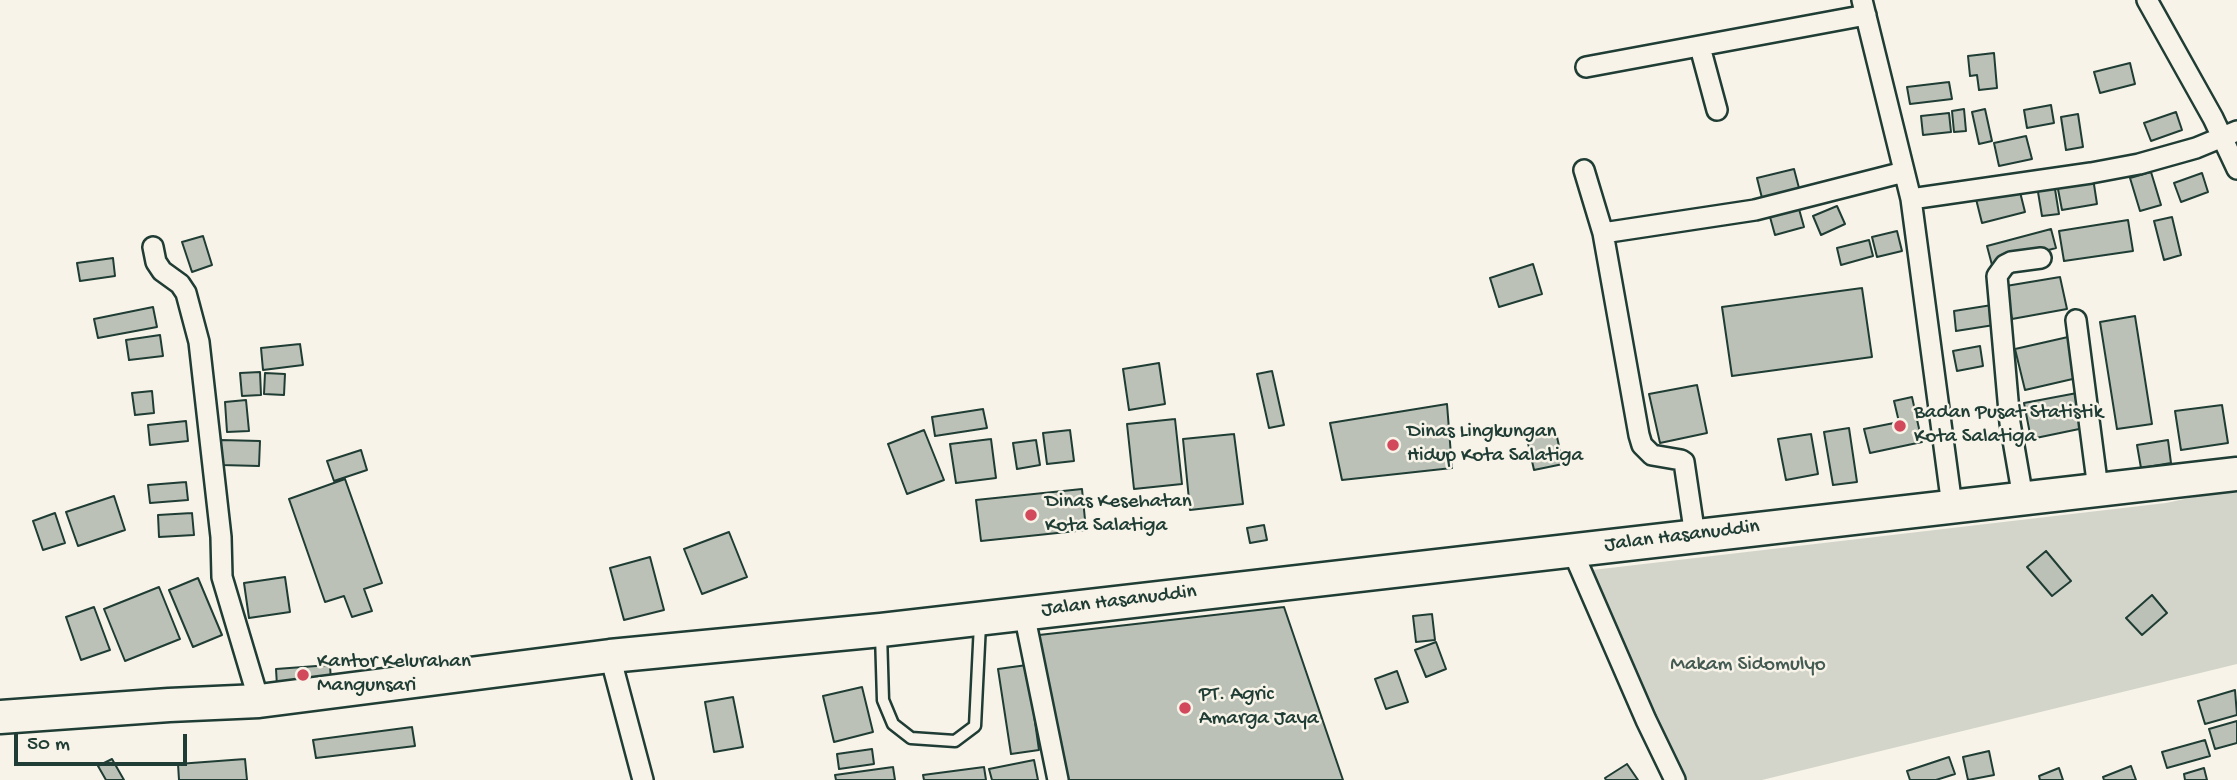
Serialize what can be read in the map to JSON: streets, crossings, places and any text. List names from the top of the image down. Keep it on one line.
{"streets":{"main road":["Jalan Hasanuddin"]},"parks":["Makam Sidomulyo"],"places":["Badan Pusat Statistik Kota Salatiga","Dinas Lingkungan Hidup Kota Salatiga","Dinas Kesehatan Kota Salatiga","Kantor Kelurahan Mangunsari","PT. Agric Amarga Jaya"],"scale_bar":"50 m"}
